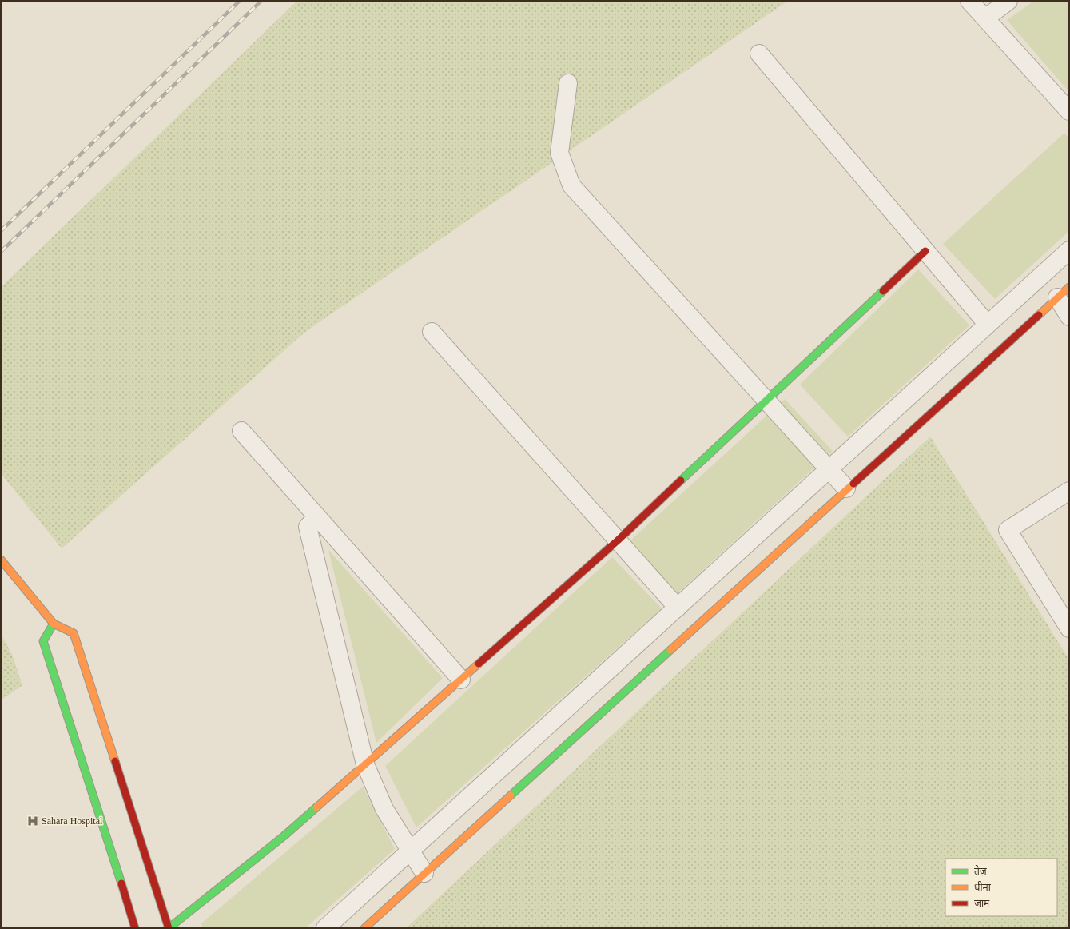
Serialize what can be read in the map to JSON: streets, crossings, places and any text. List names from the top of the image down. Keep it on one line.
{"places":{"hospital":["Sahara Hospital"]},"legend":["तेज़","धीमा","जाम"]}
